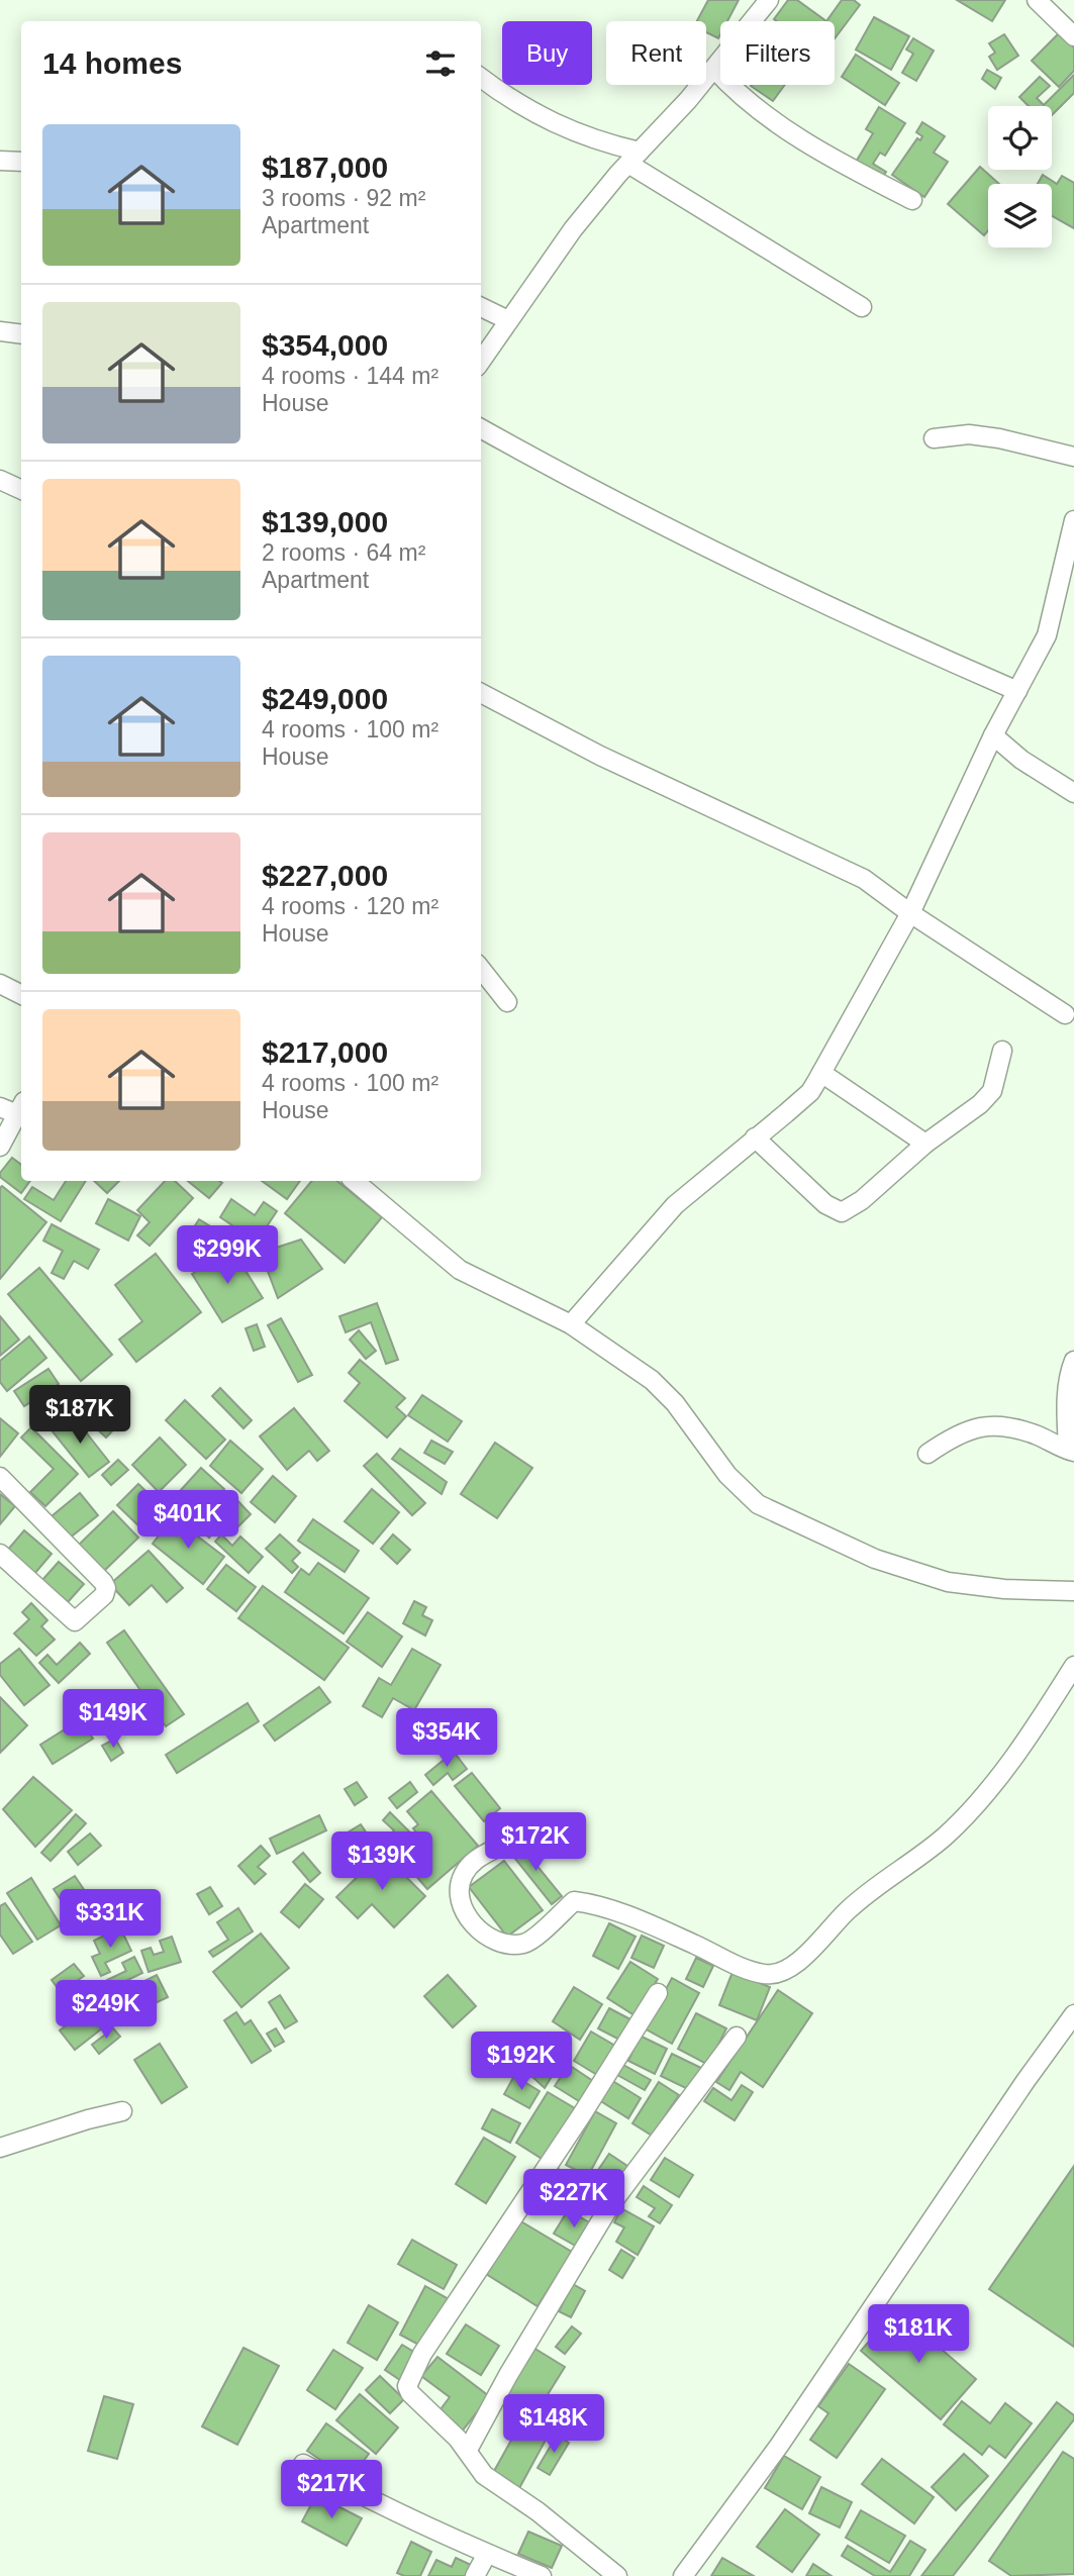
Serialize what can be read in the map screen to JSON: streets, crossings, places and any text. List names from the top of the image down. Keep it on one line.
{"page":{"chip":["Buy","Rent","Filters"],"heading":"14 homes","list":[{"name":"$187,000","note":"3 rooms · 92 m² · Apartment"},{"name":"$354,000","note":"4 rooms · 144 m² · House"},{"name":"$139,000","note":"2 rooms · 64 m² · Apartment"},{"name":"$249,000","note":"4 rooms · 100 m² · House"},{"name":"$227,000","note":"4 rooms · 120 m² · House"},{"name":"$217,000","note":"4 rooms · 100 m² · House"}],"price":["$299K","$187K","$401K","$149K","$354K","$172K","$139K","$331K","$249K","$192K","$227K","$181K","$148K","$217K"]}}
